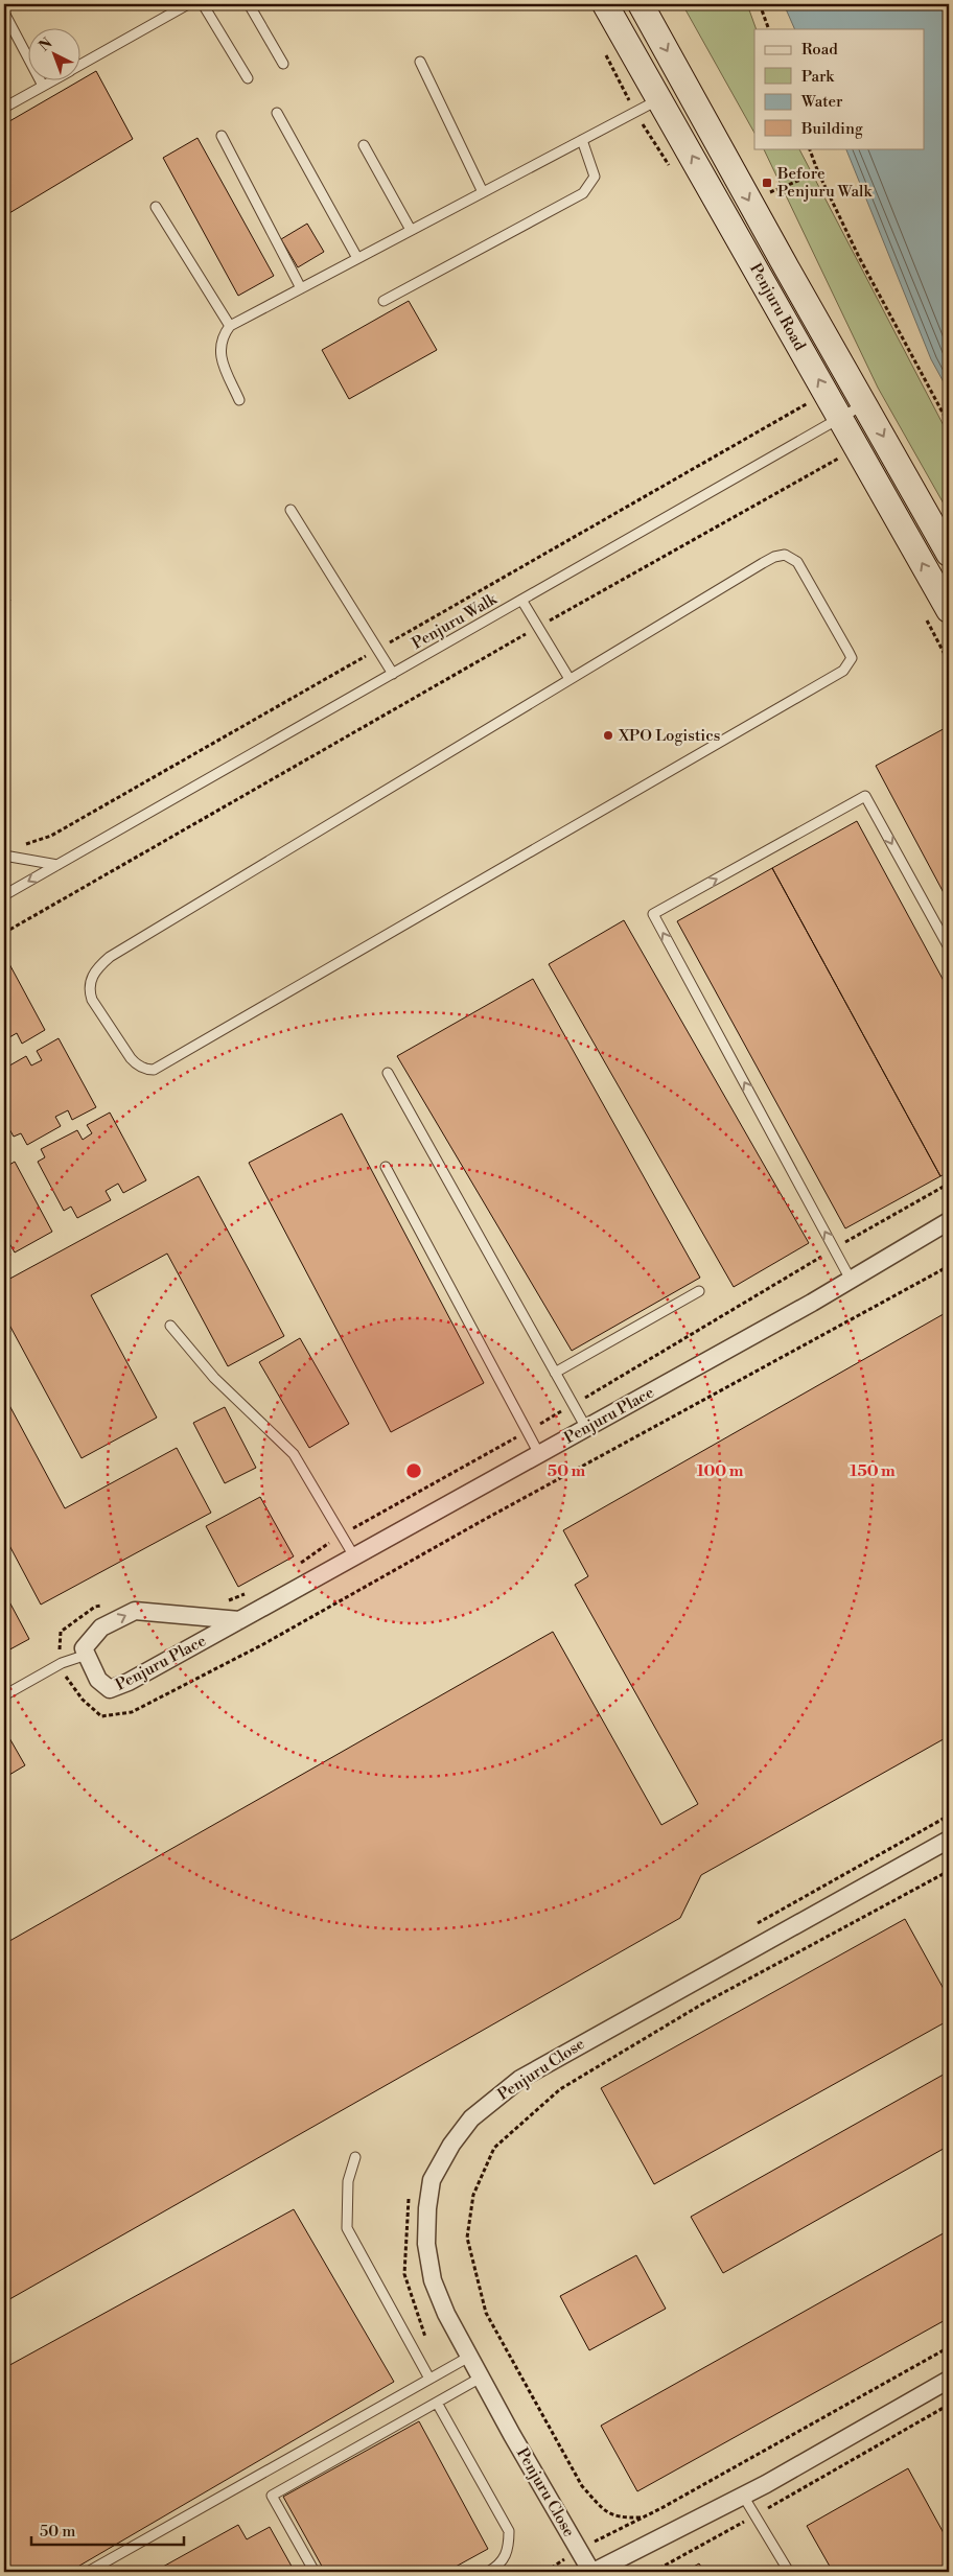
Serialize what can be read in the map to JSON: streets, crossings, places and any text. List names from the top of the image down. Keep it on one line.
{"streets":{"main road":["Penjuru Road"],"street":["Penjuru Place","Penjuru Close"],"lane":["Penjuru Walk"]},"crossings":[["Penjuru Road","Penjuru Walk"]],"places":{"transit":["Before Penjuru Walk"],"other":["XPO Logistics"]},"legend":["Road","Park","Water","Building"],"scale_bar":"50 m","north":"top left","rings":["50 m","100 m","150 m"]}
